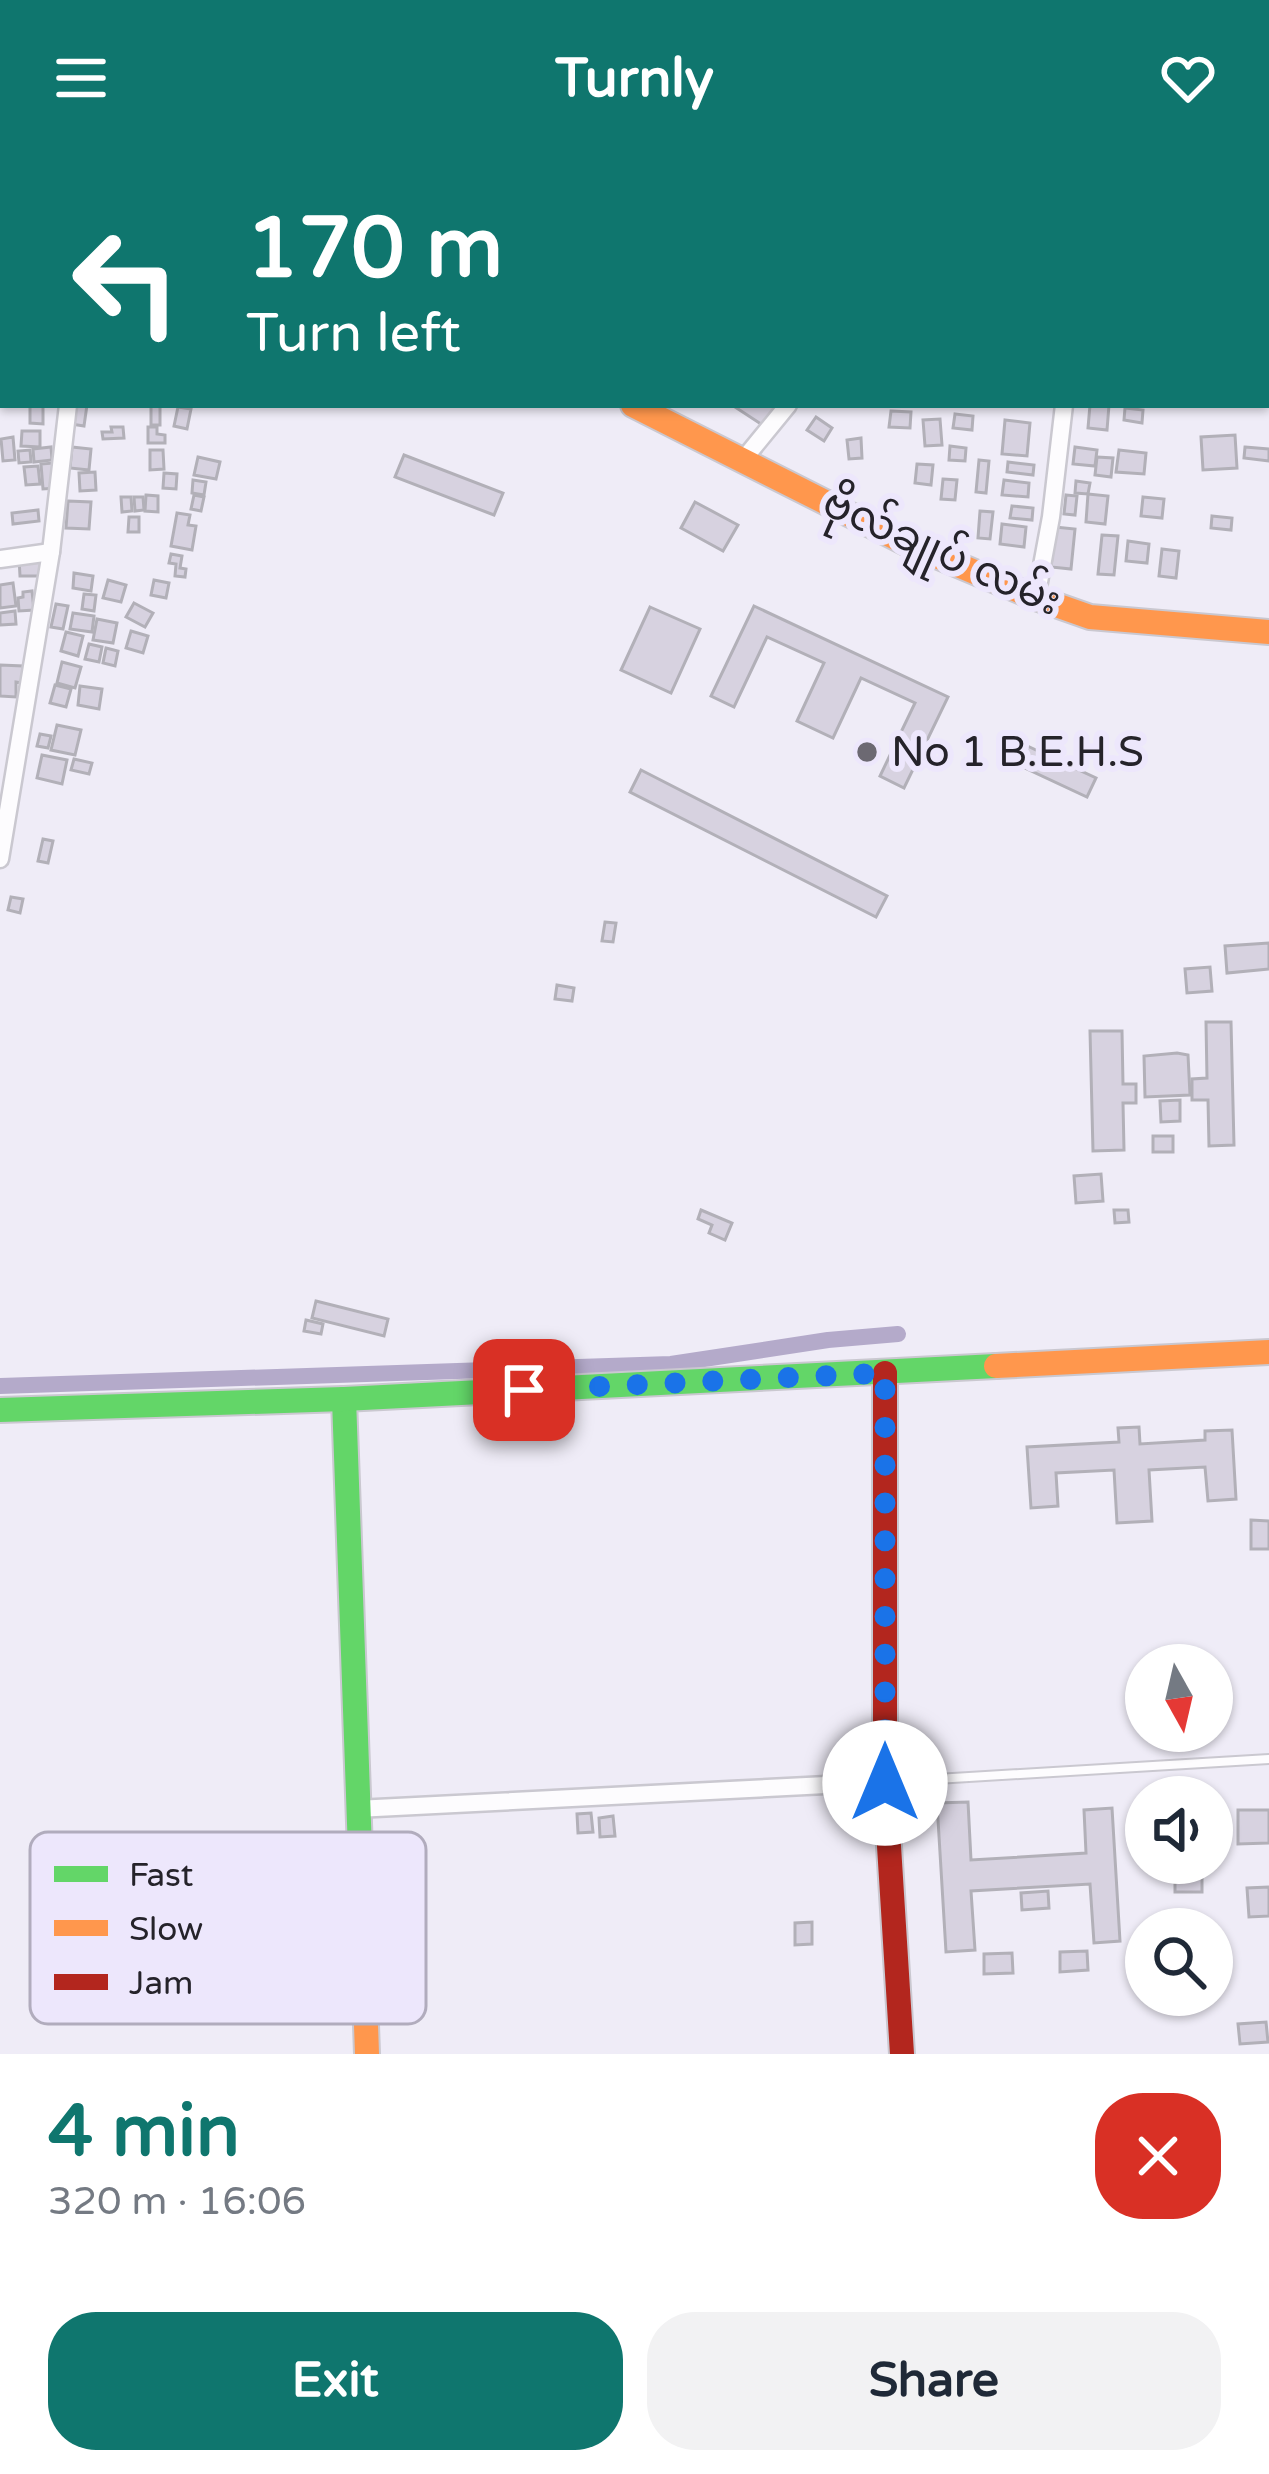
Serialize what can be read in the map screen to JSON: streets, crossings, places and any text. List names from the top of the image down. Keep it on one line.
{"streets":{"street":["ဗိုလ်ချုပ် လမ်း"]},"places":["No 1 B.E.H.S"],"legend":["Fast","Slow","Jam"],"north":"bottom","page":{"header":"Turnly","turn":["170 m","Turn left"],"heading":["4 min","320 m · 16:06"],"buttons":["Exit","Share"]}}
